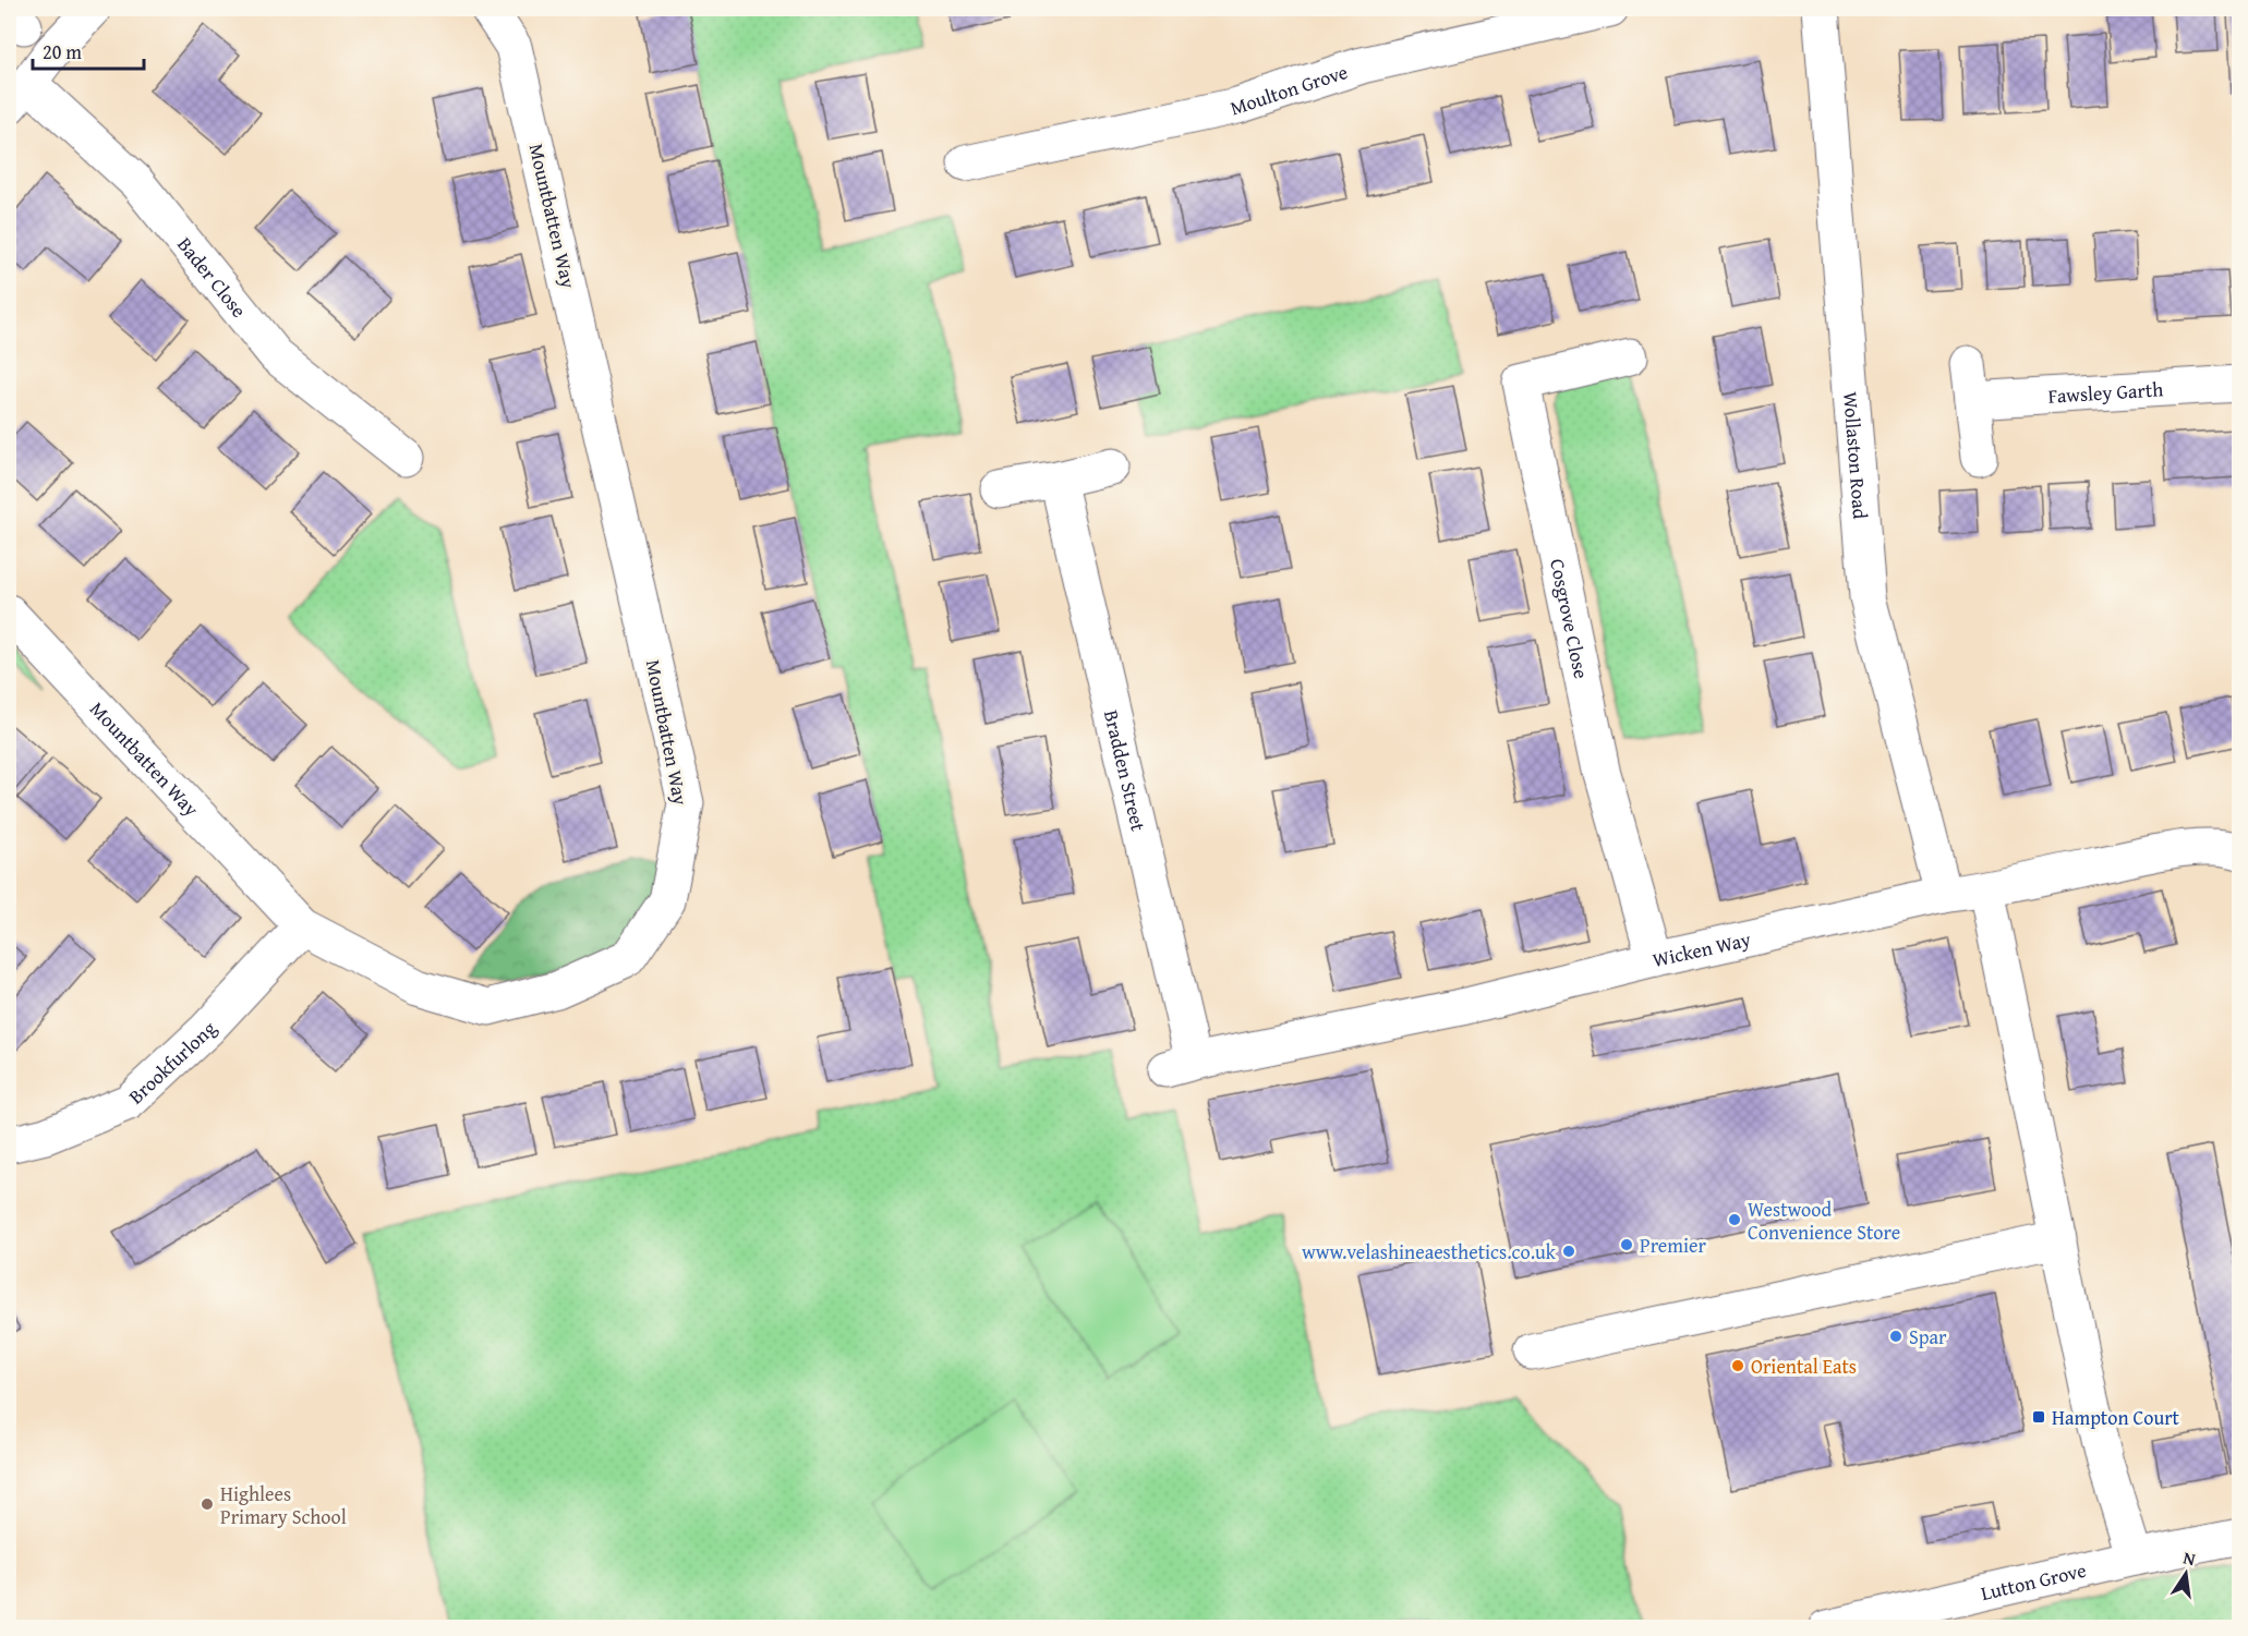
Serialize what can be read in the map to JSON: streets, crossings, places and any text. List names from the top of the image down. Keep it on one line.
{"streets":{"street":["Moulton Grove","Mountbatten Way","Bader Close","Fawsley Garth","Wollaston Road","Cosgrove Close","Bradden Street","Wicken Way","Brookfurlong","Lutton Grove"]},"crossings":[["Mountbatten Way","Brookfurlong"],["Wollaston Road","Wicken Way"],["Cosgrove Close","Wicken Way"],["Bradden Street","Wicken Way"]],"places":{"other":["Westwood Convenience Store","Premier","www.velashineaesthetics.co.uk","Spar","Oriental Eats","Highlees Primary School"],"transit":["Hampton Court"]},"scale_bar":"20 m","north":"top"}
